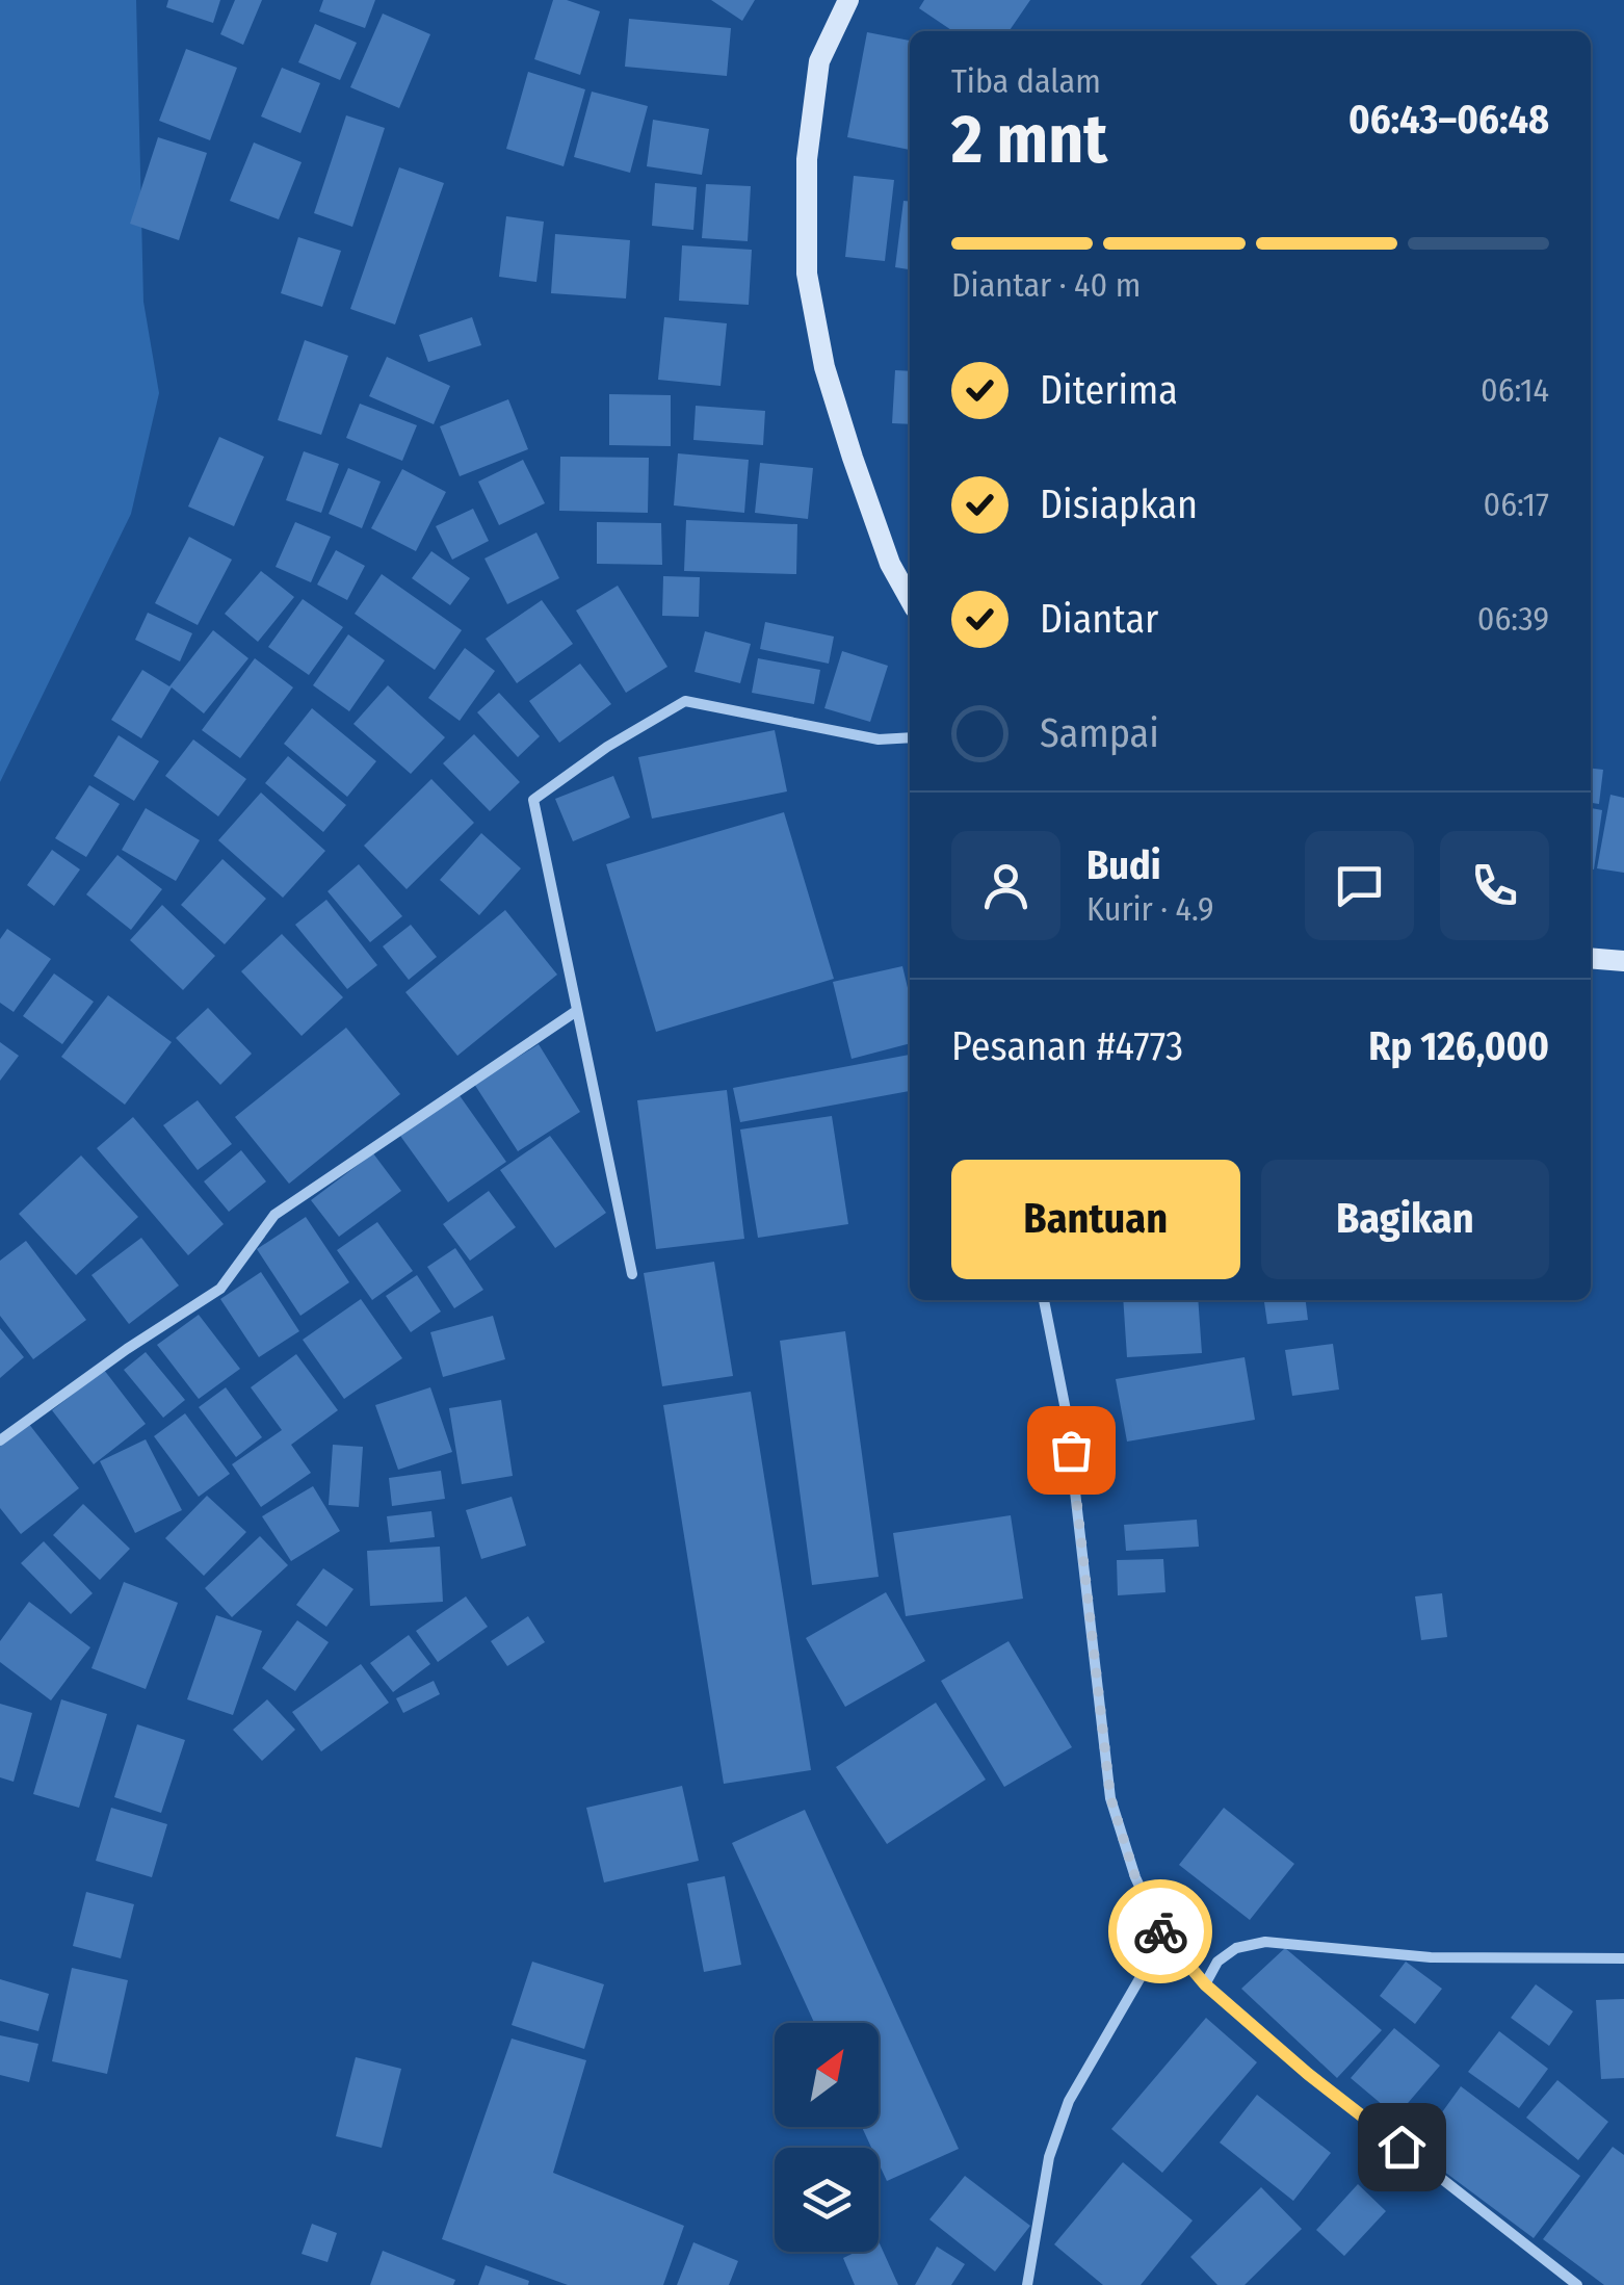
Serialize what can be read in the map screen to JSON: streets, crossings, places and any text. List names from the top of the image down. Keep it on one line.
{"north":"top right","page":{"heading":["2 mnt","Tiba dalam","06:43–06:48"],"panel":["Budi","Kurir · 4.9","Pesanan #4773","Rp 126,000"],"bar":"Diantar · 40 m","list":[["Diterima","06:14"],["Disiapkan","06:17"],["Diantar","06:39"],"Sampai"],"buttons":["Bantuan","Bagikan"]}}
